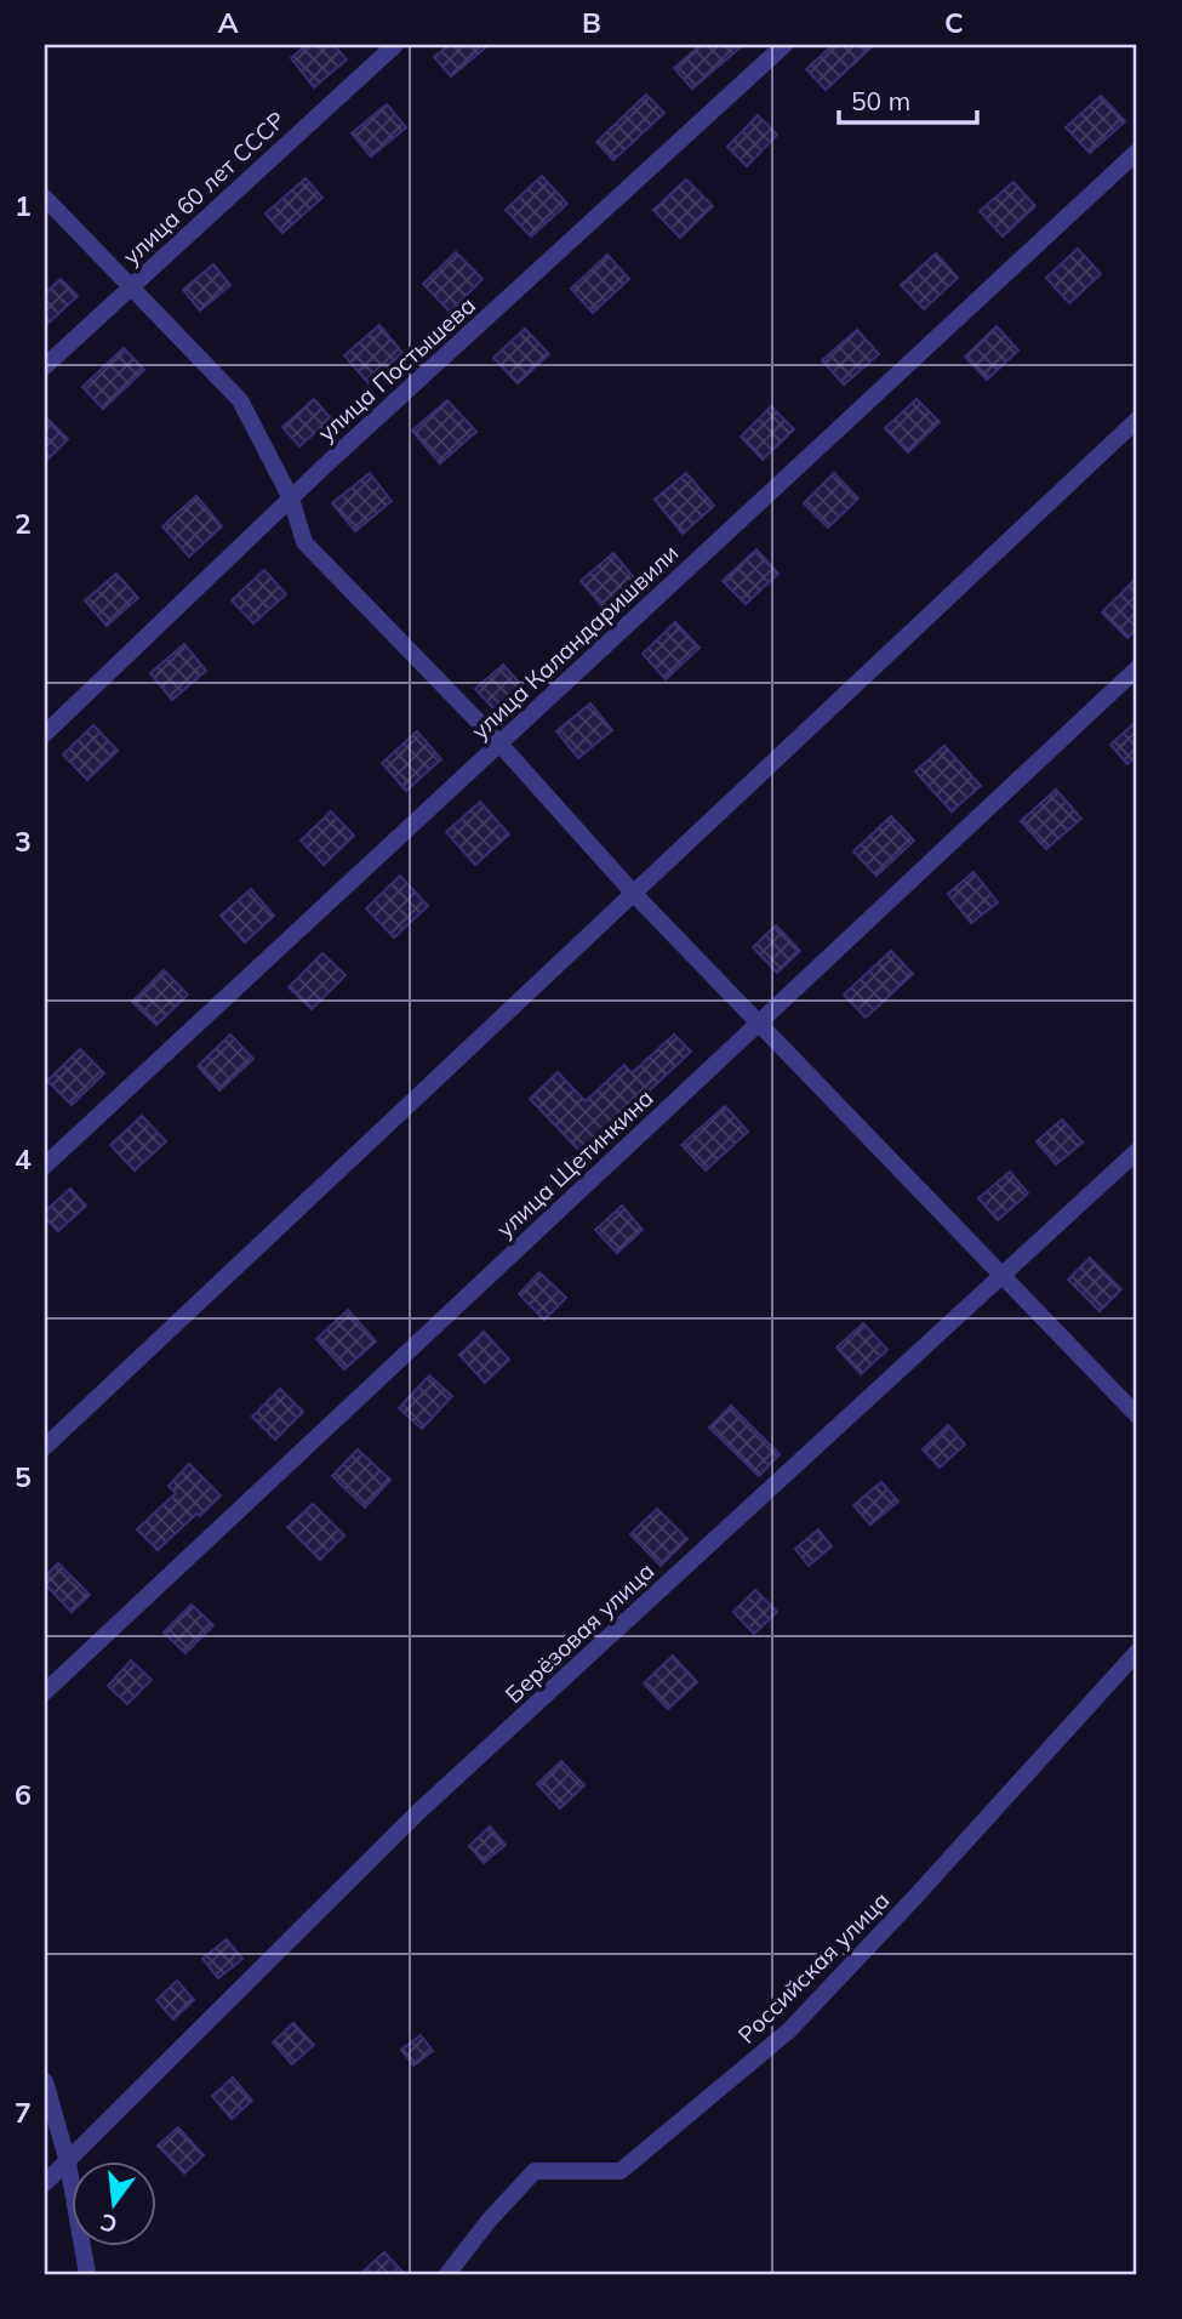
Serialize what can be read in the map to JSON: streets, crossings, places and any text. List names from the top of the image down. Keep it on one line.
{"streets":{"street":["улица 60 лет СССР","улица Постышева","улица Каландаришвили","улица Щетинкина","Берёзовая улица","Российская улица"]},"scale_bar":"50 m","north":"bottom","grid":{"columns":["A","B","C"],"rows":["1","2","3","4","5","6","7"]}}
